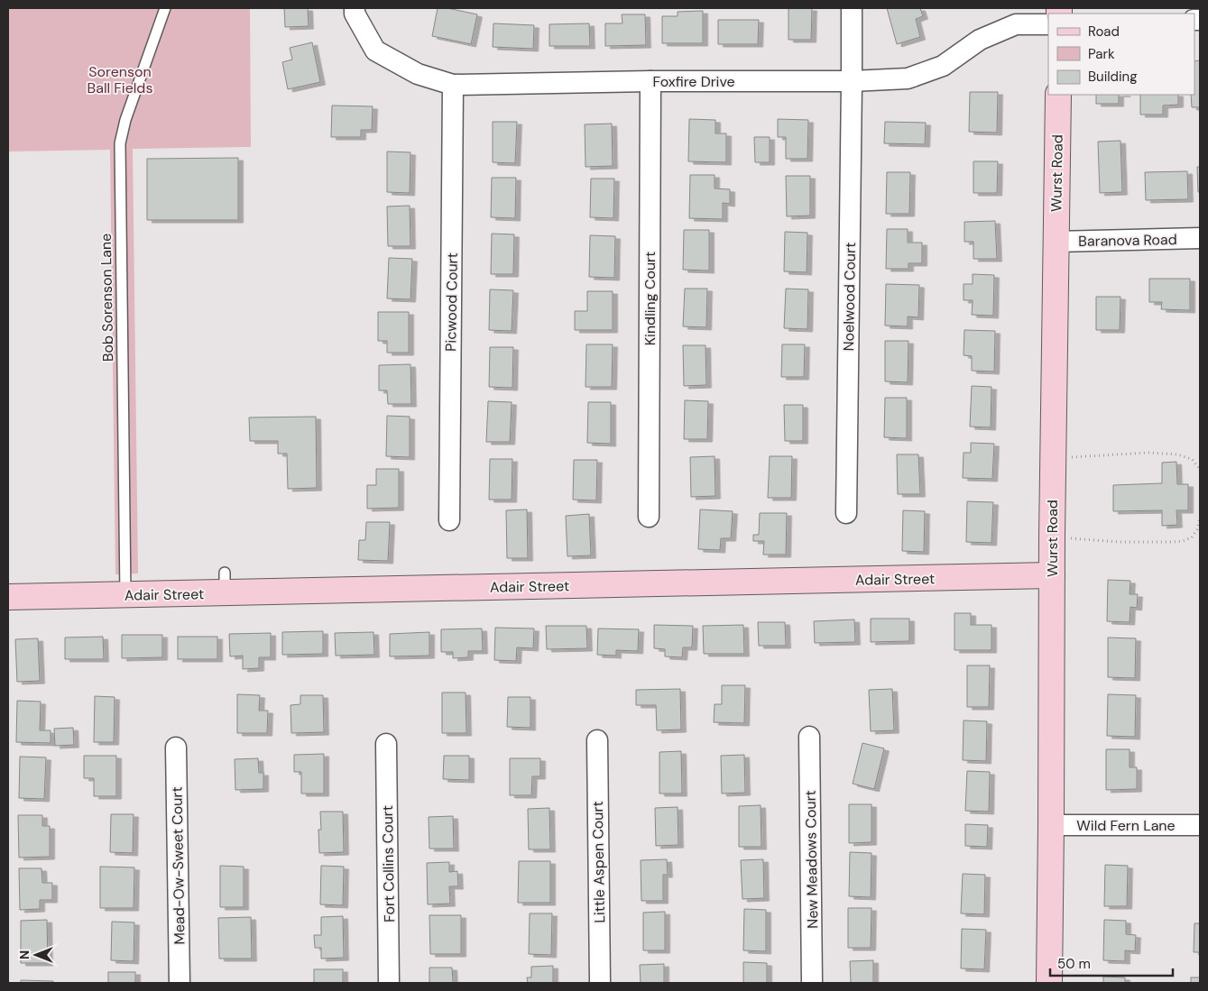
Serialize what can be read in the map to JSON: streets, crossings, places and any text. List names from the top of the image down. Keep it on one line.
{"streets":{"street":["Foxfire Drive","Wurst Road","Baranova Road","Noelwood Court","Kindling Court","Picwood Court","Adair Street","Wild Fern Lane","New Meadows Court","Little Aspen Court","Fort Collins Court","Mead-Ow-Sweet Court"],"lane":["Bob Sorenson Lane"]},"crossings":[["Foxfire Drive","Noelwood Court"],["Foxfire Drive","Kindling Court"],["Foxfire Drive","Picwood Court"],["Wurst Road","Baranova Road"],["Wurst Road","Adair Street"],["Wurst Road","Wild Fern Lane"],["Bob Sorenson Lane","Adair Street"]],"parks":["Sorenson Ball Fields"],"legend":["Road","Park","Building"],"scale_bar":"50 m","north":"left"}
